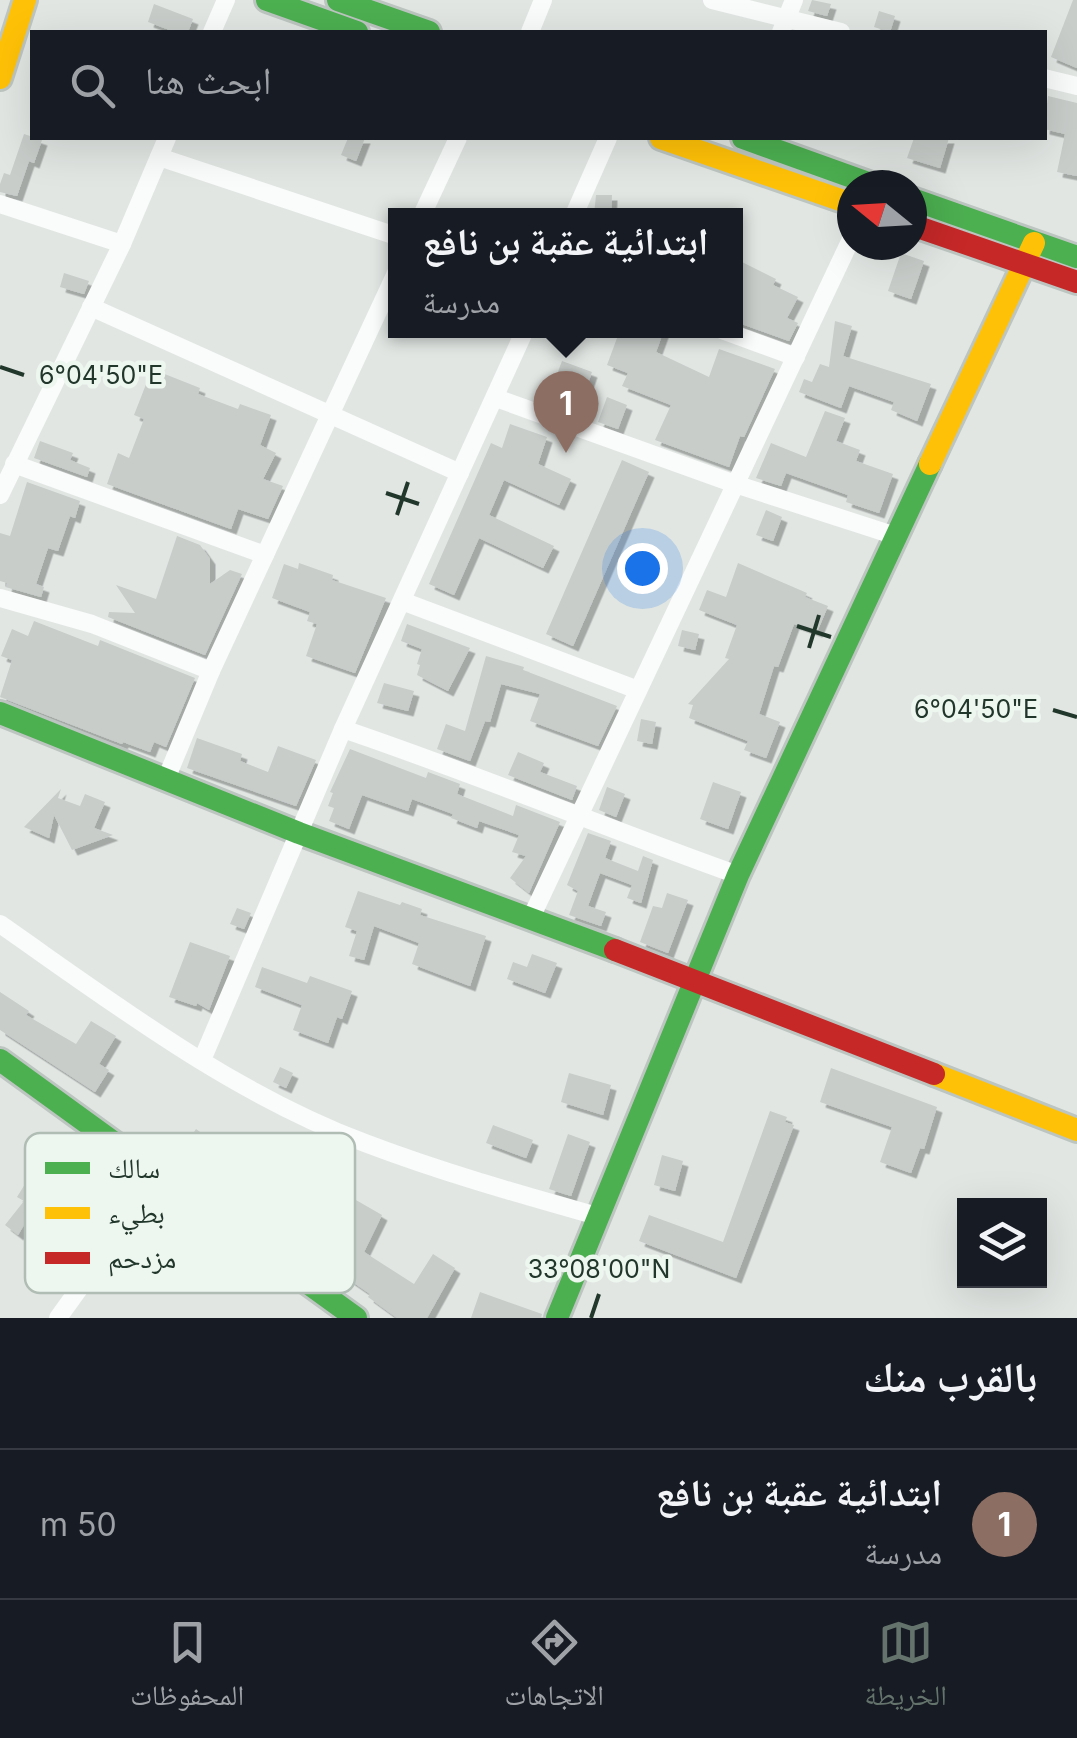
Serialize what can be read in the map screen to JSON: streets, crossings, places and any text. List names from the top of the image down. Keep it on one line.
{"legend":["سالك","بطيء","مزدحم"],"north":"left","page":{"search":"ابحث هنا","popup":["ابتدائية عقبة بن نافع","مدرسة"],"pins":"1","heading":"بالقرب منك","list":[{"mark":"1","name":"ابتدائية عقبة بن نافع","note":"مدرسة","value":"50 m"}],"nav":["الخريطة","الاتجاهات","المحفوظات"]},"coordinates":["6°04'50\"E","33°08'00\"N"]}
